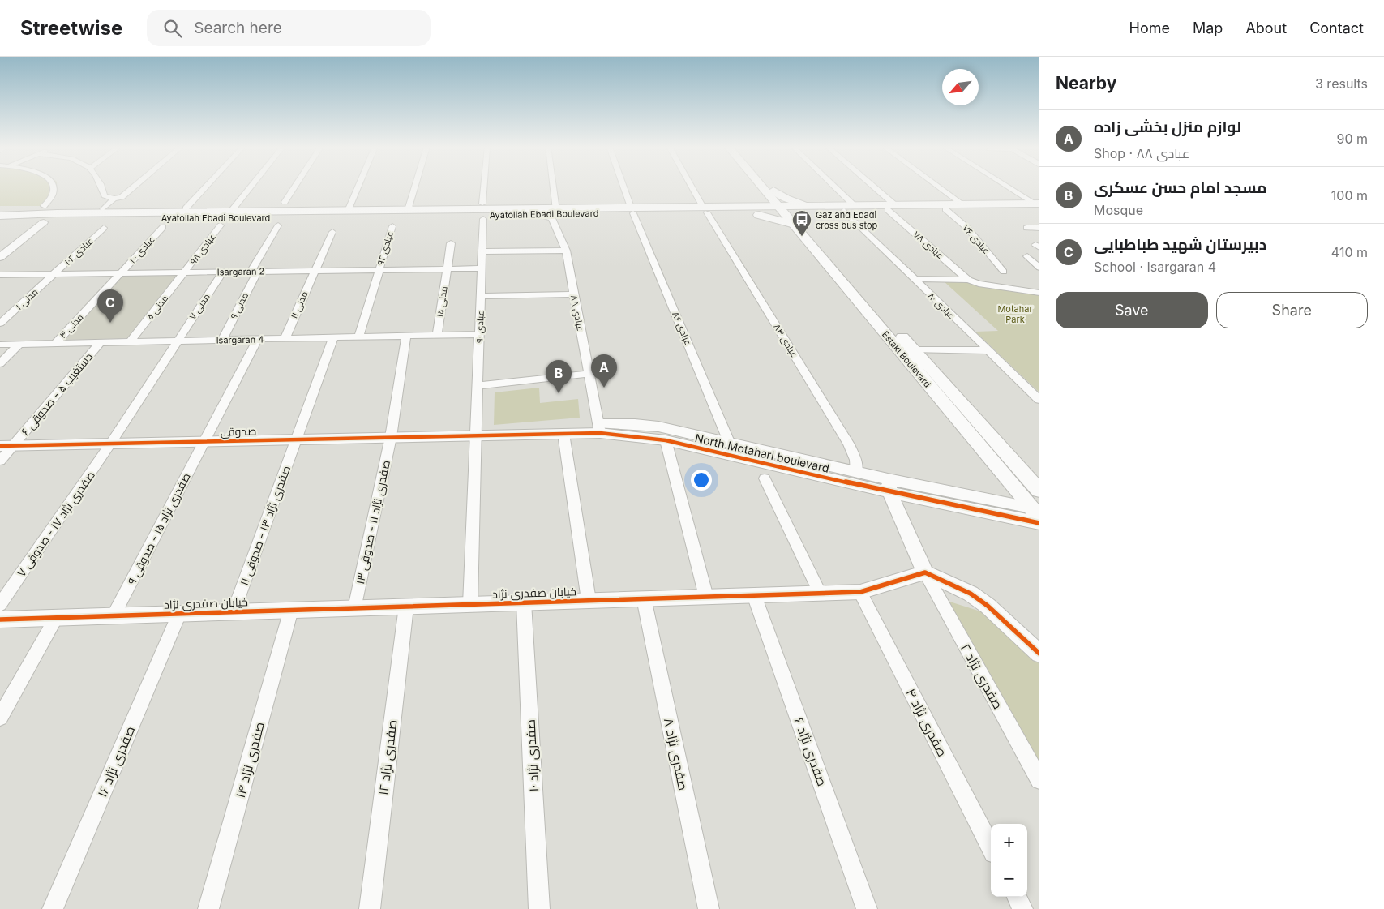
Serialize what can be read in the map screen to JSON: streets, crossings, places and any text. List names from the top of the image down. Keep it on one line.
{"streets":{"main road":["Ayatollah Ebadi Boulevard","Estaki Boulevard"],"street":["عبادی ۷۶","عبادی ۷۸","عبادی ۹۲","عبادی ۹۸","عبادی ۱۰۰","عبادی ۱۰۲","Isargaran 2","مدنی ۱","مدنی ۱۵","مدنی ۱۱","مدنی ۹","عبادی ۸۰","مدنی ۷","مدنی ۵","عبادی ۸۸","مدنی ۳","عبادی ۹۰","عبادی ۸۶","Isargaran 4","عبادی ۸۴","دستغیب ۵ - صدوقی ۶","صدوقی","North Motahari boulevard","صفدری نژاد ۱۱ - صدوقی ۱۳","صفدری نژاد ۱۷ - صدوقی ۷","صفدری نژاد ۱۳ - صدوقی ۱۱","صفدری نژاد ۱۵ - صدوقی ۹","خیابان صفدری نژاد","صفدری نژاد ۲","صفدری نژاد ۴","صفدری نژاد ۶","صفدری نژاد ۸","صفدری نژاد ۱۰","صفدری نژاد ۱۲","صفدری نژاد ۱۴","صفدری نژاد ۱۶"]},"crossings":[["Ayatollah Ebadi Boulevard","عبادی ۷۶"],["Ayatollah Ebadi Boulevard","عبادی ۷۸"],["Ayatollah Ebadi Boulevard","عبادی ۹۲"],["Ayatollah Ebadi Boulevard","مدنی ۹"],["Ayatollah Ebadi Boulevard","عبادی ۸۰"],["Ayatollah Ebadi Boulevard","عبادی ۸۸"],["Ayatollah Ebadi Boulevard","عبادی ۹۰"],["Ayatollah Ebadi Boulevard","عبادی ۸۶"],["Ayatollah Ebadi Boulevard","عبادی ۸۴"],["Ayatollah Ebadi Boulevard","Estaki Boulevard"],["عبادی ۹۲","Isargaran 2"],["عبادی ۹۲","Isargaran 4"],["عبادی ۹۸","Isargaran 2"],["عبادی ۹۸","مدنی ۵"],["عبادی ۱۰۰","Isargaran 2"],["عبادی ۱۰۰","مدنی ۳"],["عبادی ۱۰۲","Isargaran 2"],["عبادی ۱۰۲","مدنی ۱"],["Isargaran 2","مدنی ۱"],["Isargaran 2","مدنی ۱۵"],["Isargaran 2","مدنی ۱۱"],["Isargaran 2","مدنی ۹"],["Isargaran 2","مدنی ۷"],["Isargaran 2","مدنی ۵"],["Isargaran 2","مدنی ۳"],["Isargaran 2","عبادی ۹۰"],["مدنی ۱۵","Isargaran 4"],["مدنی ۱۱","Isargaran 4"],["مدنی ۹","Isargaran 4"],["مدنی ۷","Isargaran 4"],["مدنی ۷","صدوقی"],["مدنی ۷","صفدری نژاد ۱۷ - صدوقی ۷"],["مدنی ۵","Isargaran 4"],["عبادی ۸۸","North Motahari boulevard"],["مدنی ۳","Isargaran 4"],["عبادی ۹۰","Isargaran 4"],["عبادی ۹۰","صدوقی"],["عبادی ۹۰","North Motahari boulevard"],["عبادی ۹۰","خیابان صفدری نژاد"],["عبادی ۸۶","North Motahari boulevard"],["Isargaran 4","دستغیب ۵ - صدوقی ۶"],["Isargaran 4","صفدری نژاد ۱۱ - صدوقی ۱۳"],["Isargaran 4","صفدری نژاد ۱۳ - صدوقی ۱۱"],["Isargaran 4","صفدری نژاد ۱۵ - صدوقی ۹"],["عبادی ۸۴","North Motahari boulevard"],["Estaki Boulevard","North Motahari boulevard"],["دستغیب ۵ - صدوقی ۶","صدوقی"],["صدوقی","North Motahari boulevard"],["صدوقی","صفدری نژاد ۱۱ - صدوقی ۱۳"],["صدوقی","صفدری نژاد ۱۷ - صدوقی ۷"],["صدوقی","صفدری نژاد ۱۳ - صدوقی ۱۱"],["صدوقی","صفدری نژاد ۱۵ - صدوقی ۹"],["صفدری نژاد ۱۱ - صدوقی ۱۳","خیابان صفدری نژاد"],["صفدری نژاد ۱۳ - صدوقی ۱۱","خیابان صفدری نژاد"],["صفدری نژاد ۱۵ - صدوقی ۹","خیابان صفدری نژاد"],["خیابان صفدری نژاد","صفدری نژاد ۲"],["خیابان صفدری نژاد","صفدری نژاد ۴"],["خیابان صفدری نژاد","صفدری نژاد ۶"],["خیابان صفدری نژاد","صفدری نژاد ۸"],["خیابان صفدری نژاد","صفدری نژاد ۱۰"],["خیابان صفدری نژاد","صفدری نژاد ۱۲"],["خیابان صفدری نژاد","صفدری نژاد ۱۴"],["خیابان صفدری نژاد","صفدری نژاد ۱۶"]],"parks":["Motahar Park"],"places":{"bus stop":["Gaz and Ebadi cross bus stop"]},"north":"bottom left","page":{"header":"Streetwise","search":"Search here","nav":["Home","Map","About","Contact"],"heading":["Nearby","3 results"],"list":[{"mark":"A","name":"لوازم منزل بخشی زاده","note":"Shop · عبادی ۸۸","value":"90 m"},{"mark":"B","name":"مسجد امام حسن عسکری","note":"Mosque","value":"100 m"},{"mark":"C","name":"دبیرستان شهید طباطبایی","note":"School · Isargaran 4","value":"410 m"}],"buttons":["Save","Share"],"pins":["C","A","B"],"map_buttons":["+","−"]}}
